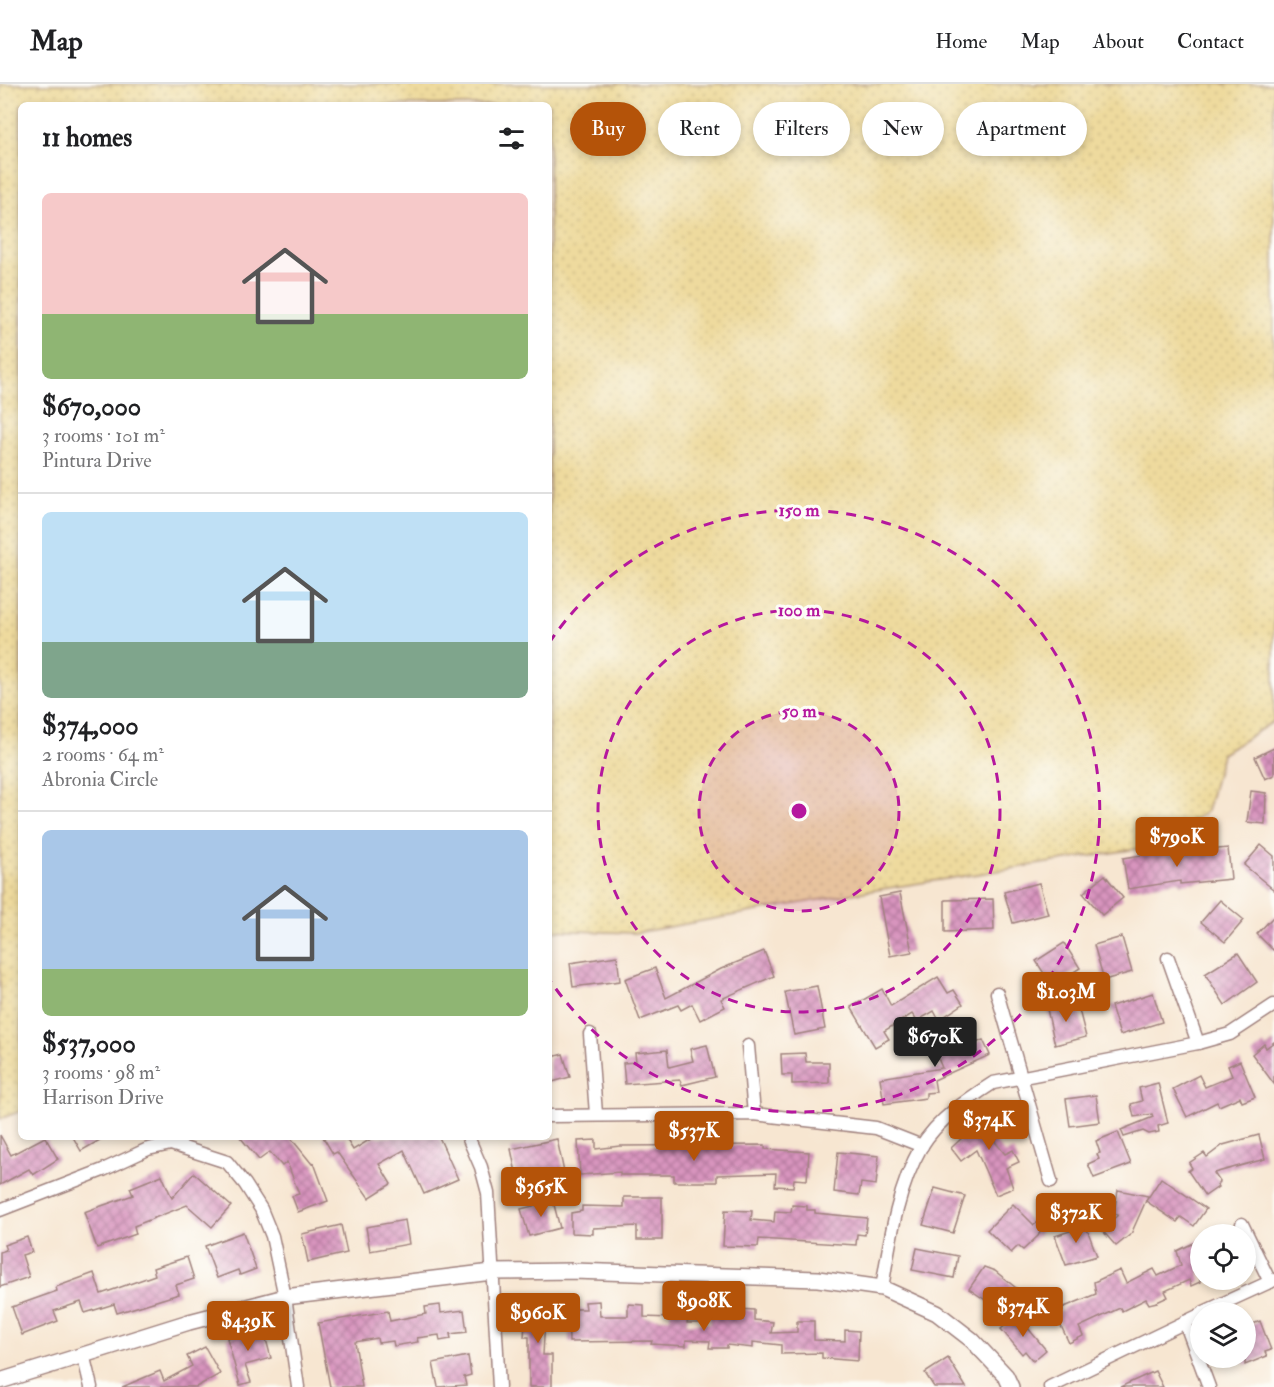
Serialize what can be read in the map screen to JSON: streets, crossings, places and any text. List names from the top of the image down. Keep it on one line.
{"page":{"header":"Map","nav":["Home","Map","About","Contact"],"chip":["Buy","Rent","Filters","New","Apartment"],"heading":"11 homes","list":[{"name":"$670,000","note":"3 rooms · 101 m² · Pintura Drive"},{"name":"$374,000","note":"2 rooms · 64 m² · Abronia Circle"},{"name":"$537,000","note":"3 rooms · 98 m² · Harrison Drive"}],"price":["$790K","$1.03M","$670K","$374K","$537K","$365K","$372K","$908K","$374K","$960K","$439K"]},"rings":["150 m","100 m","50 m"]}
